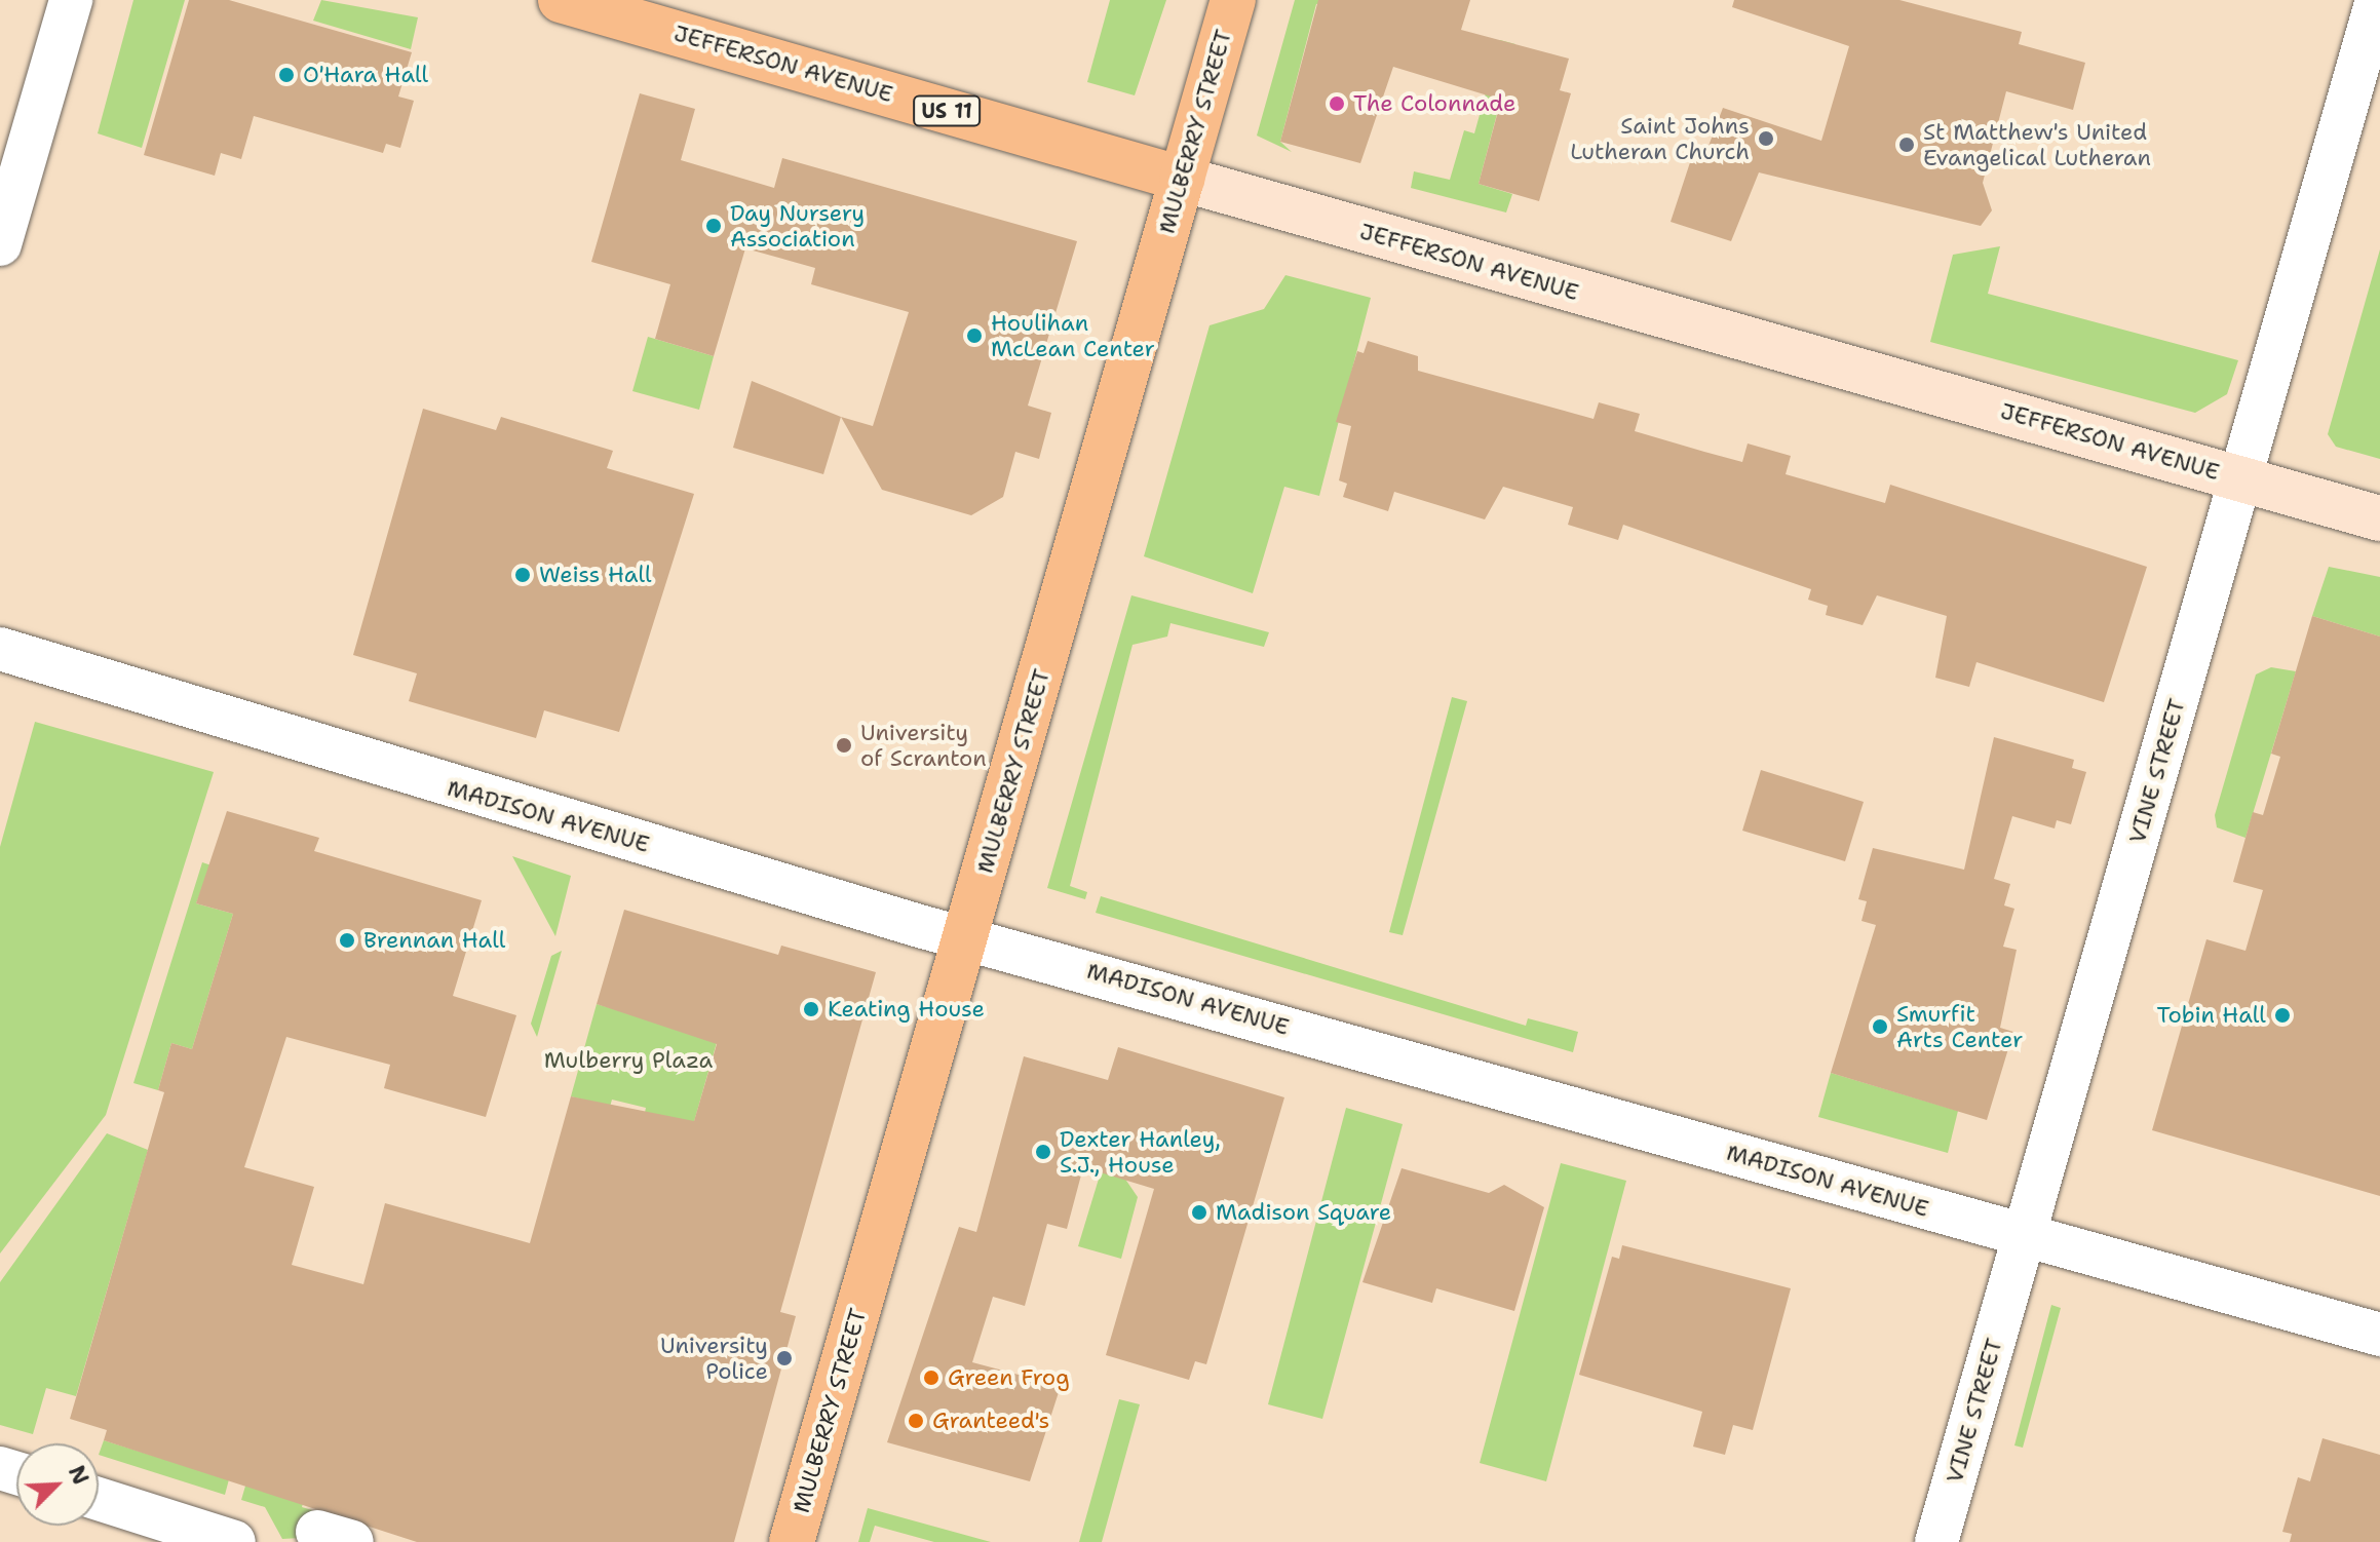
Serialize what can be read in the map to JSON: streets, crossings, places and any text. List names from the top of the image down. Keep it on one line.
{"streets":{"main road":["JEFFERSON AVENUE","US 11","MULBERRY STREET"],"street":["VINE STREET","MADISON AVENUE"]},"crossings":[["JEFFERSON AVENUE","MULBERRY STREET"],["JEFFERSON AVENUE","VINE STREET"],["MULBERRY STREET","MADISON AVENUE"],["VINE STREET","MADISON AVENUE"]],"parks":["Mulberry Plaza"],"places":["O'Hara Hall","The Colonnade","Saint Johns Lutheran Church","St Matthew's United Evangelical Lutheran","Day Nursery Association","Houlihan McLean Center","Weiss Hall","University of Scranton","Brennan Hall","Keating House","Tobin Hall","Smurfit Arts Center","Dexter Hanley, S.J., House","Madison Square","University Police","Green Frog","Granteed's"],"north":"top right"}
